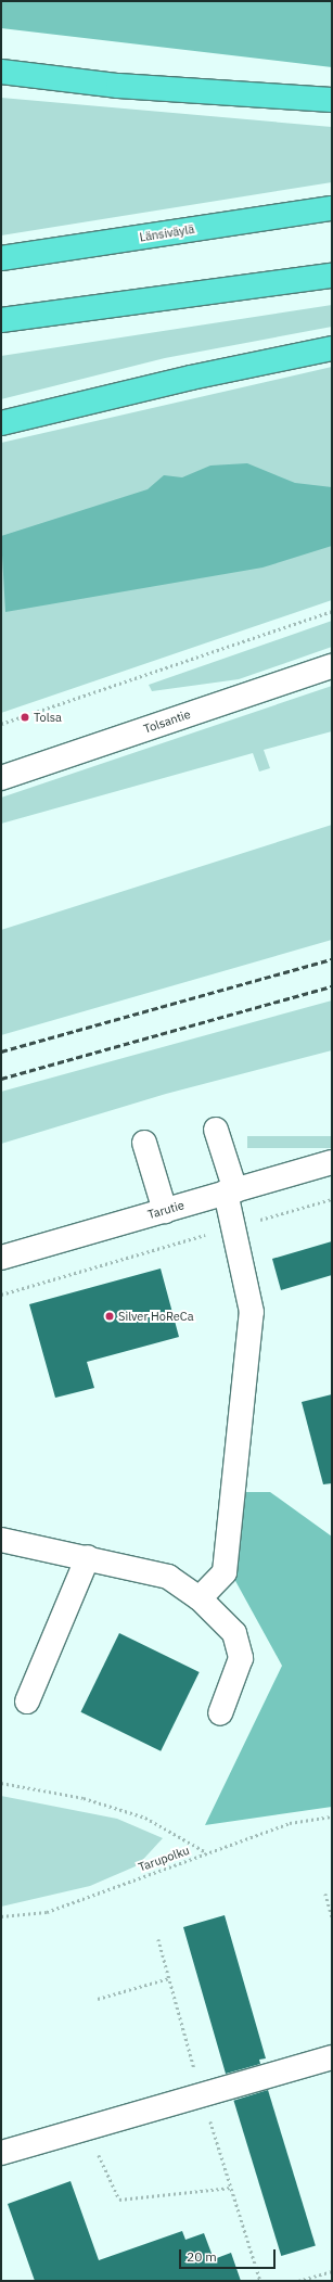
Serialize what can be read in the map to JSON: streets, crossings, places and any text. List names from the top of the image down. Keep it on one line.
{"streets":{"highway":["Länsiväylä"],"street":["Tolsantie","Tarutie"],"path":["Tarupolku"]},"places":["Tolsa","Silver HoReCa"],"scale_bar":"20 m"}
